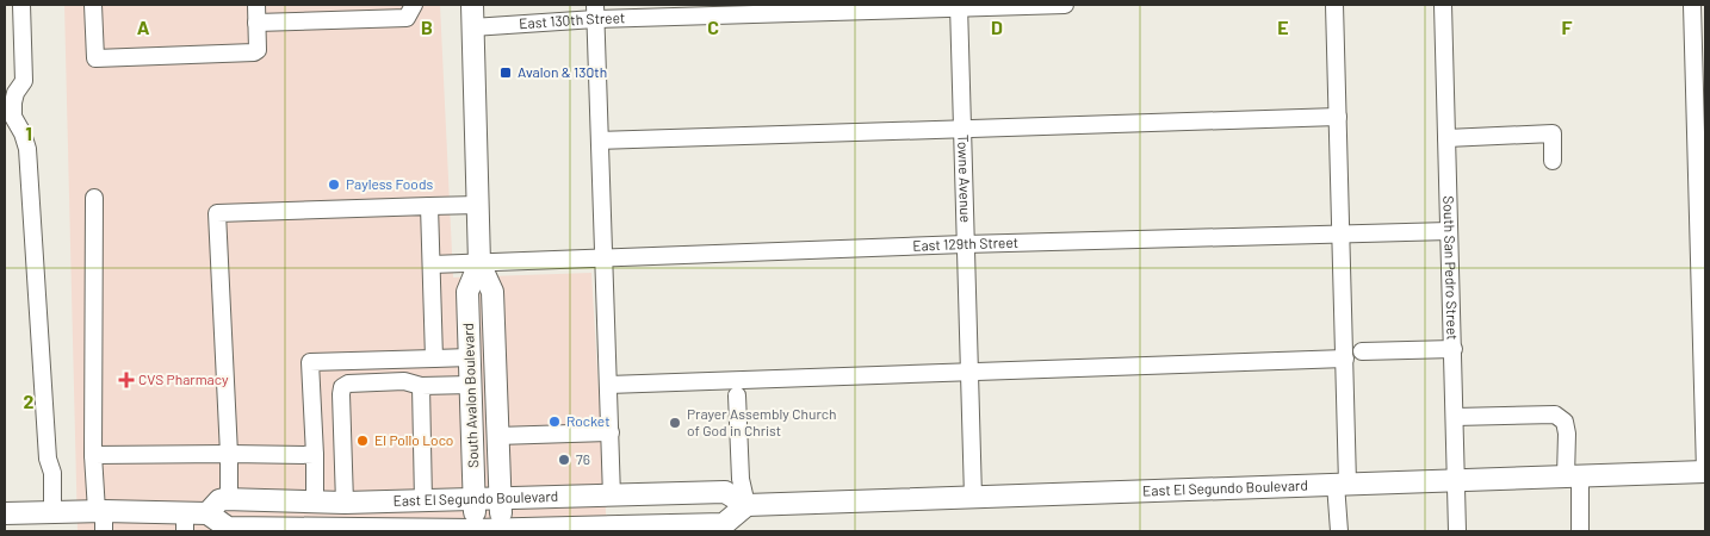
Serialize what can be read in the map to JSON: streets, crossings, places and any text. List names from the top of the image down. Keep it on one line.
{"streets":{"main road":["South Avalon Boulevard","East El Segundo Boulevard"],"street":["East 130th Street","Towne Avenue","East 129th Street","South San Pedro Street"]},"crossings":[["East 130th Street","Towne Avenue"],["East 130th Street","South Avalon Boulevard"],["Towne Avenue","East 129th Street"],["Towne Avenue","East El Segundo Boulevard"],["East 129th Street","South San Pedro Street"],["East 129th Street","South Avalon Boulevard"],["South San Pedro Street","East El Segundo Boulevard"],["South Avalon Boulevard","East El Segundo Boulevard"]],"places":{"transit":["Avalon & 130th"],"other":["Payless Foods","Rocket","Prayer Assembly Church of God in Christ","El Pollo Loco","76"],"health":["CVS Pharmacy"]},"grid":{"columns":["A","B","C","D","E","F"],"rows":["1","2"]}}
